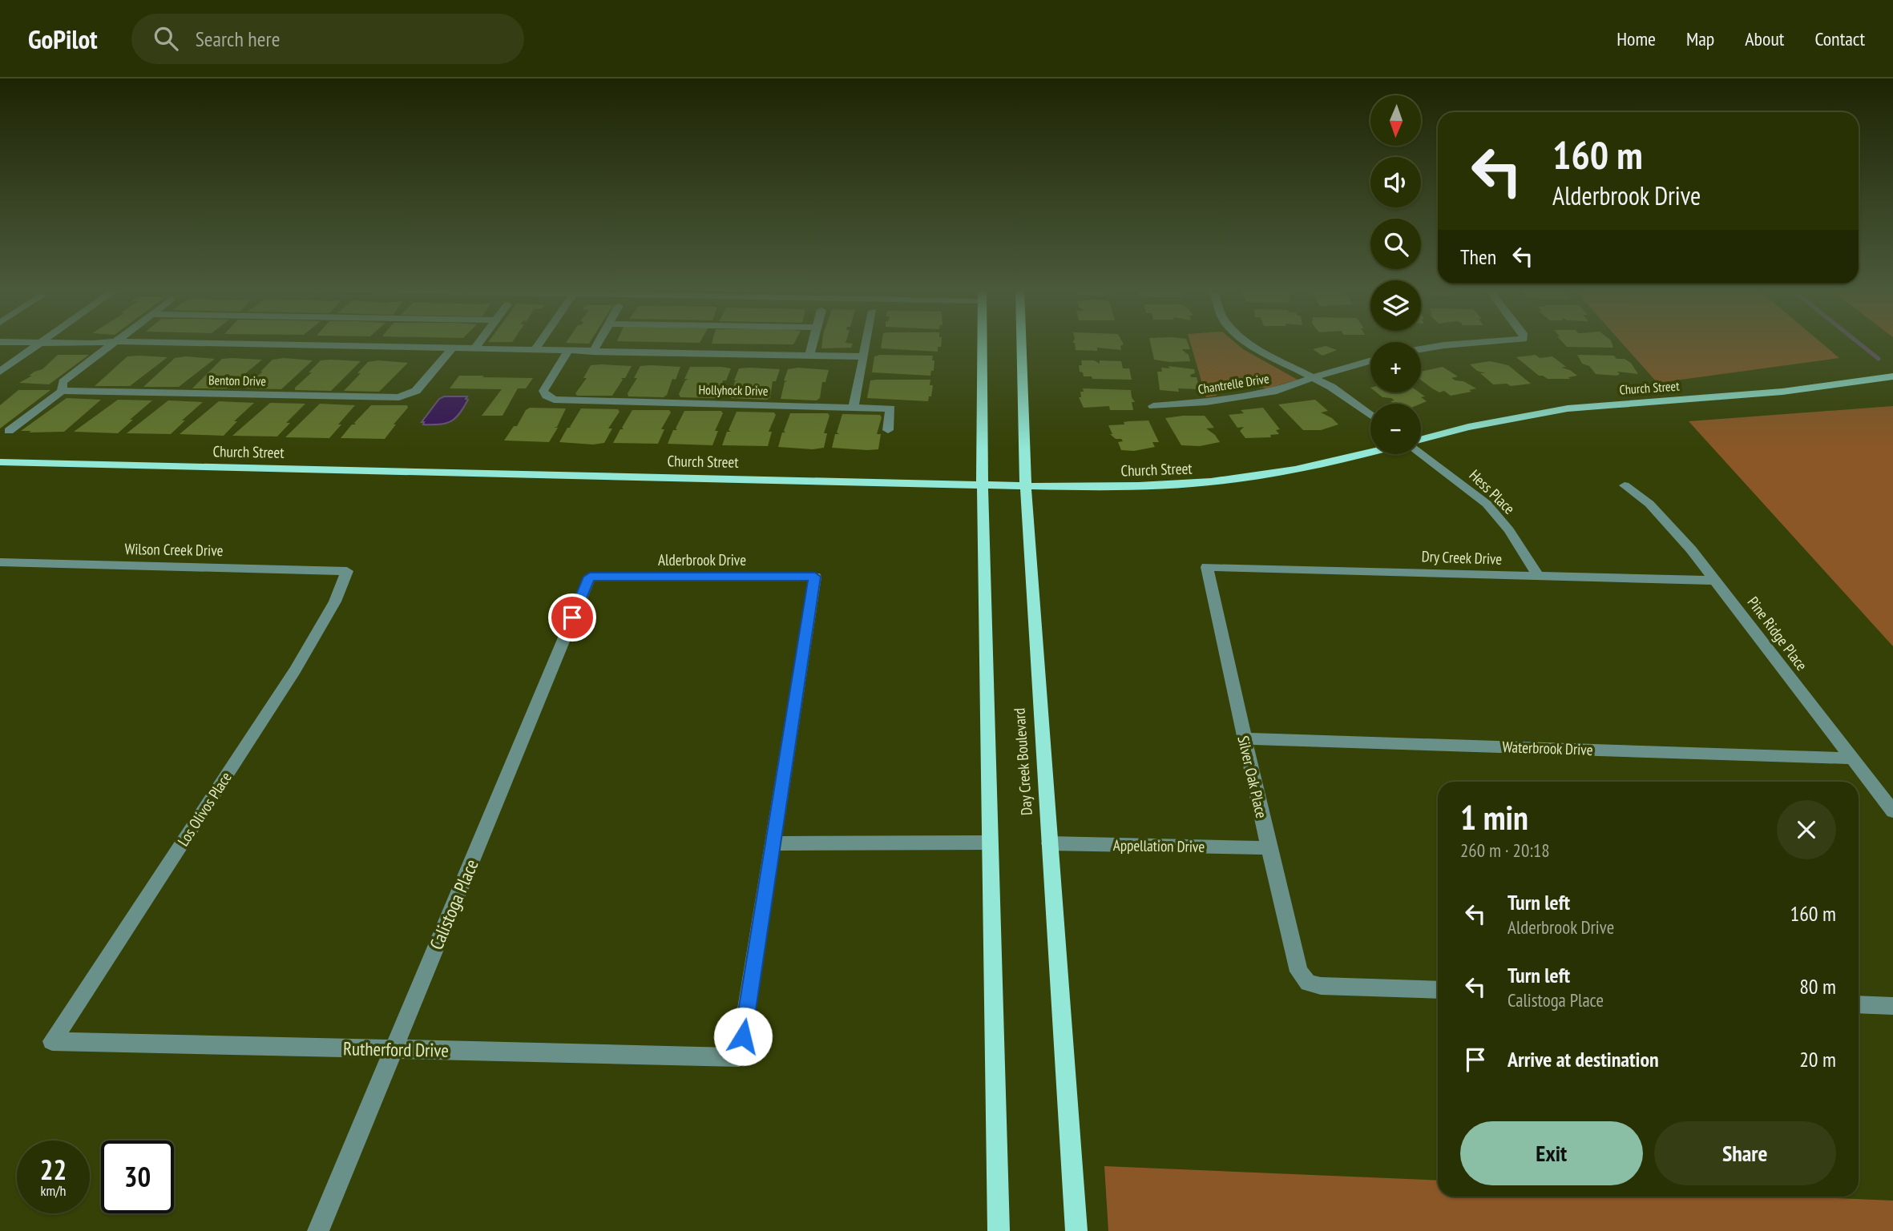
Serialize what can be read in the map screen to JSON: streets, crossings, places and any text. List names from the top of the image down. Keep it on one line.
{"streets":{"main road":["Church Street","Day Creek Boulevard"],"street":["Benton Drive","Chantrelle Drive","Hollyhock Drive","Hess Place","Wilson Creek Drive","Dry Creek Drive","Alderbrook Drive","Pine Ridge Place","Waterbrook Drive","Silver Oak Place","Los Olivos Place","Appellation Drive","Calistoga Place","Rutherford Drive"]},"crossings":[["Church Street","Day Creek Boulevard"],["Hess Place","Dry Creek Drive"],["Wilson Creek Drive","Los Olivos Place"],["Dry Creek Drive","Pine Ridge Place"],["Dry Creek Drive","Silver Oak Place"],["Alderbrook Drive","Calistoga Place"],["Alderbrook Drive","Rutherford Drive"],["Pine Ridge Place","Waterbrook Drive"],["Waterbrook Drive","Silver Oak Place"],["Day Creek Boulevard","Appellation Drive"],["Silver Oak Place","Appellation Drive"],["Los Olivos Place","Rutherford Drive"],["Calistoga Place","Rutherford Drive"]],"north":"bottom","page":{"header":"GoPilot","search":"Search here","nav":["Home","Map","About","Contact"],"map_buttons":["+","−"],"turn":["160 m","Alderbrook Drive"],"then":"Then","heading":["1 min","260 m · 20:18"],"list":[{"name":"Turn left","note":"Alderbrook Drive","value":"160 m"},{"name":"Turn left","note":"Calistoga Place","value":"80 m"},{"name":"Arrive at destination","value":"20 m"}],"buttons":["Exit","Share"],"speed":"22 km/h","limit":"30"}}
